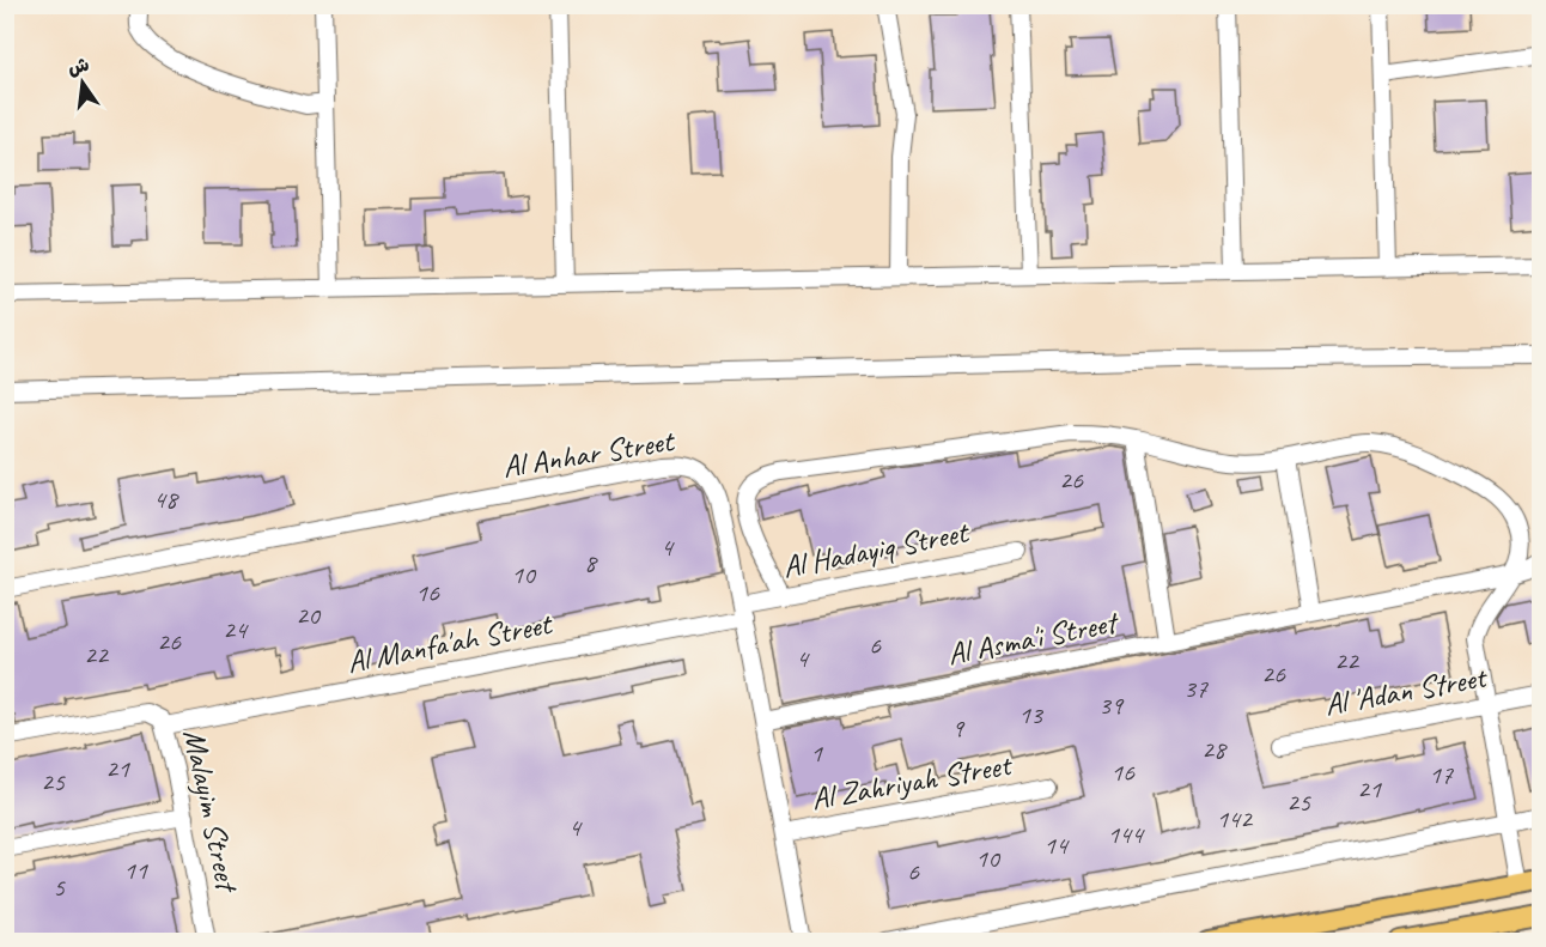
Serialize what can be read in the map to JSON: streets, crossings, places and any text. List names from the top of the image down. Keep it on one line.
{"streets":{"street":["Al Anhar Street","Al Hadayiq Street","Al Asma'i Street","Al Manfa'ah Street","Al 'Adan Street","Al Zahriyah Street","Malayim Street"]},"crossings":[["Al Anhar Street","Al Hadayiq Street"],["Al Anhar Street","Al Asma'i Street"],["Al Anhar Street","Al Manfa'ah Street"],["Al Anhar Street","Al Zahriyah Street"],["Al Hadayiq Street","Al Manfa'ah Street"],["Al Manfa'ah Street","Malayim Street"]],"house_numbers":["26","48","4","8","10","16","20","24","26","6","22","4","22","26","37","39","13","9","28","1","21","16","17","25","21","25","142","4","144","14","10","11","6","5"],"north":"top"}
